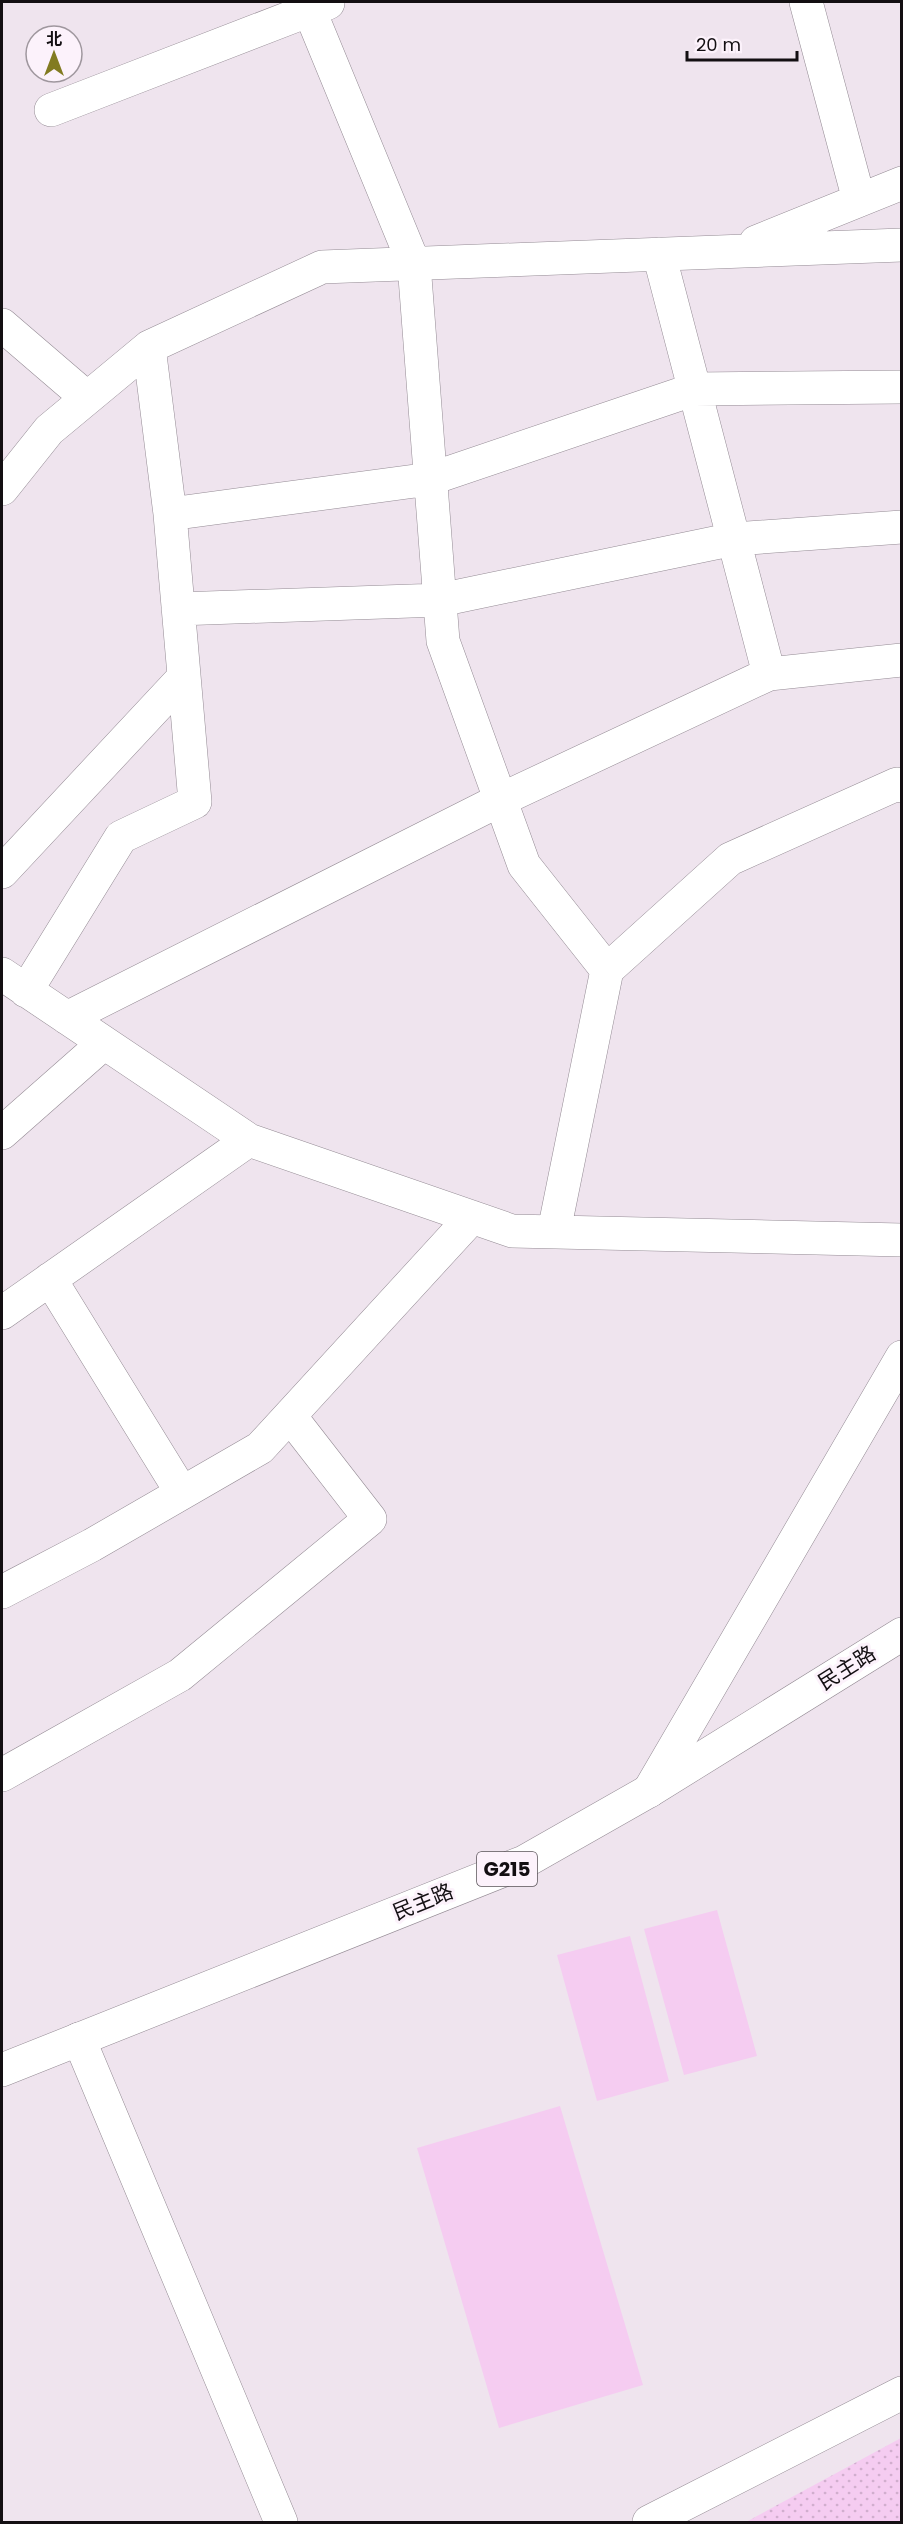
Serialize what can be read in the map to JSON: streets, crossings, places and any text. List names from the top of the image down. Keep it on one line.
{"streets":{"main road":["民主路","G215"]},"crossings":[["民主路","G215"]],"scale_bar":"20 m","north":"top"}
